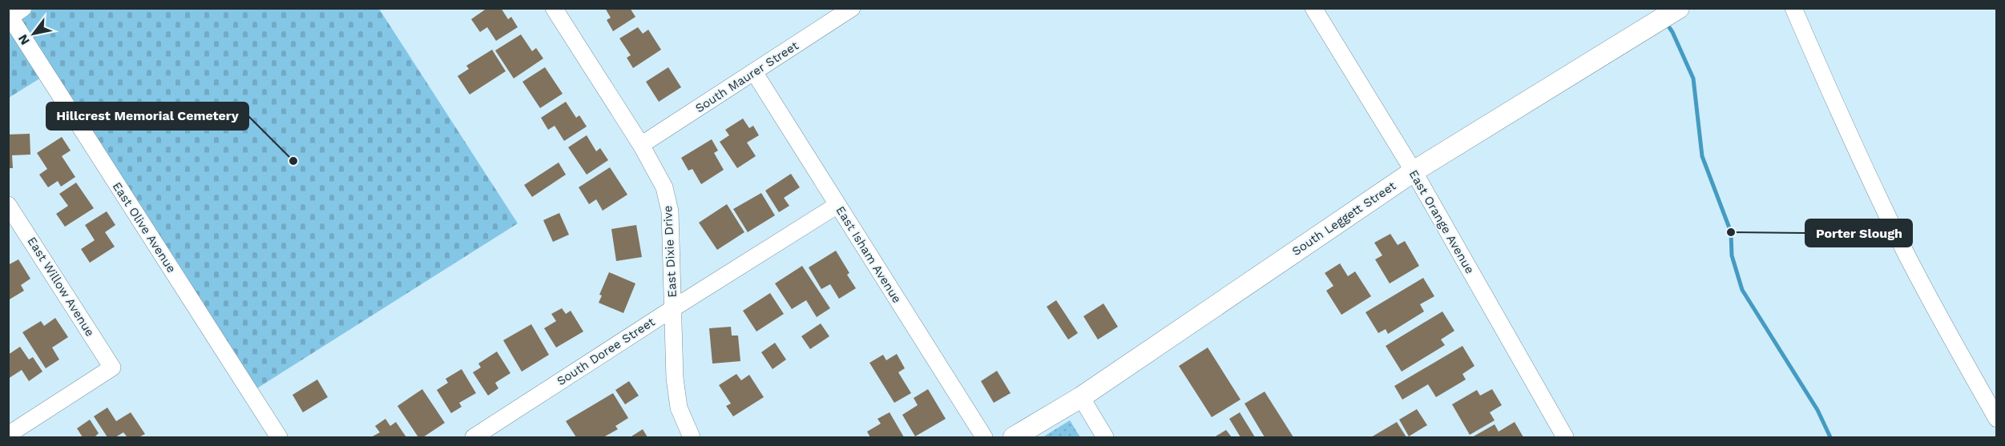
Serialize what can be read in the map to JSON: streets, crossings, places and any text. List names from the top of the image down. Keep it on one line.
{"streets":{"street":["South Maurer Street","South Leggett Street","East Orange Avenue","East Olive Avenue","East Dixie Drive","East Isham Avenue","East Willow Avenue","South Doree Street"]},"crossings":[["South Maurer Street","East Dixie Drive"],["South Maurer Street","East Isham Avenue"],["South Leggett Street","East Orange Avenue"],["East Dixie Drive","South Doree Street"],["East Isham Avenue","South Doree Street"]],"places":["Hillcrest Memorial Cemetery","Porter Slough"],"north":"bottom left"}
